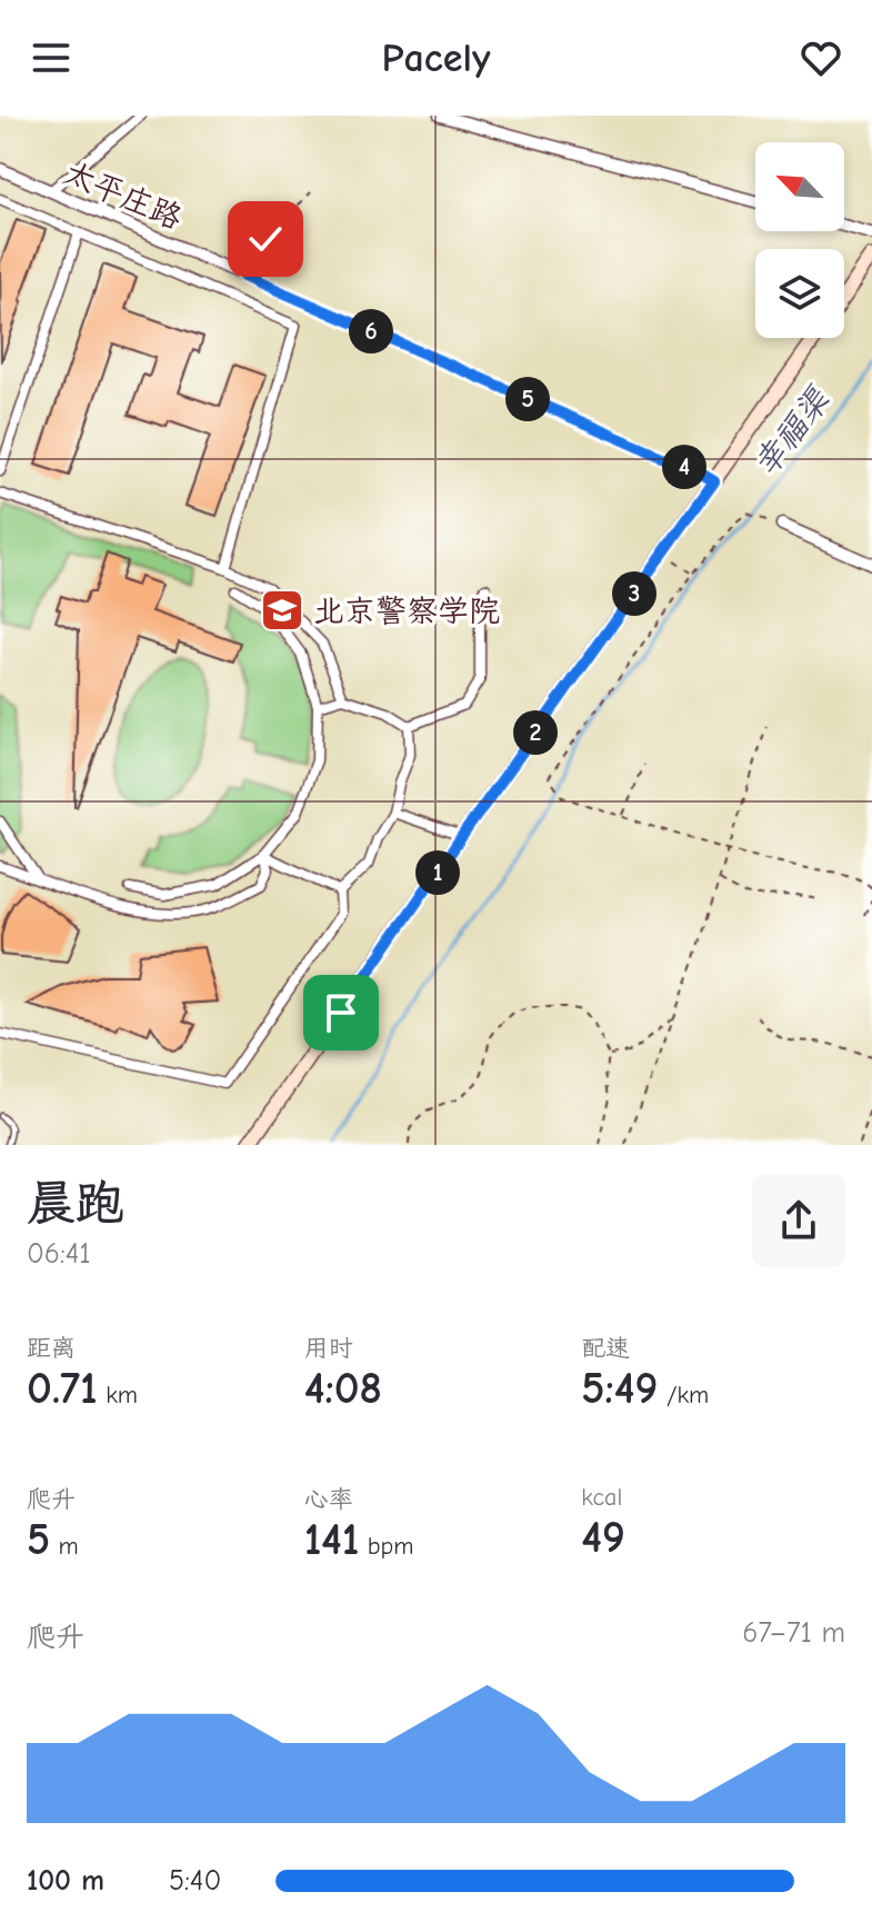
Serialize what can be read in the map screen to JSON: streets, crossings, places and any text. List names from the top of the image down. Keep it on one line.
{"streets":{"street":["太平庄路"]},"water":["幸福渠"],"places":{"school or university":["北京警察学院"]},"north":"top left","page":{"header":"Pacely","pins":["6","5","4","3","2","1"],"heading":["晨跑","06:41"],"stats":[["距离","0.71 km"],["用时","4:08"],["配速","5:49 /km"],["爬升","5 m"],["心率","141 bpm"],["kcal","49"]],"chart":["爬升","67–71 m"],"list":[{"name":"100 m","note":"5:40"}]}}
